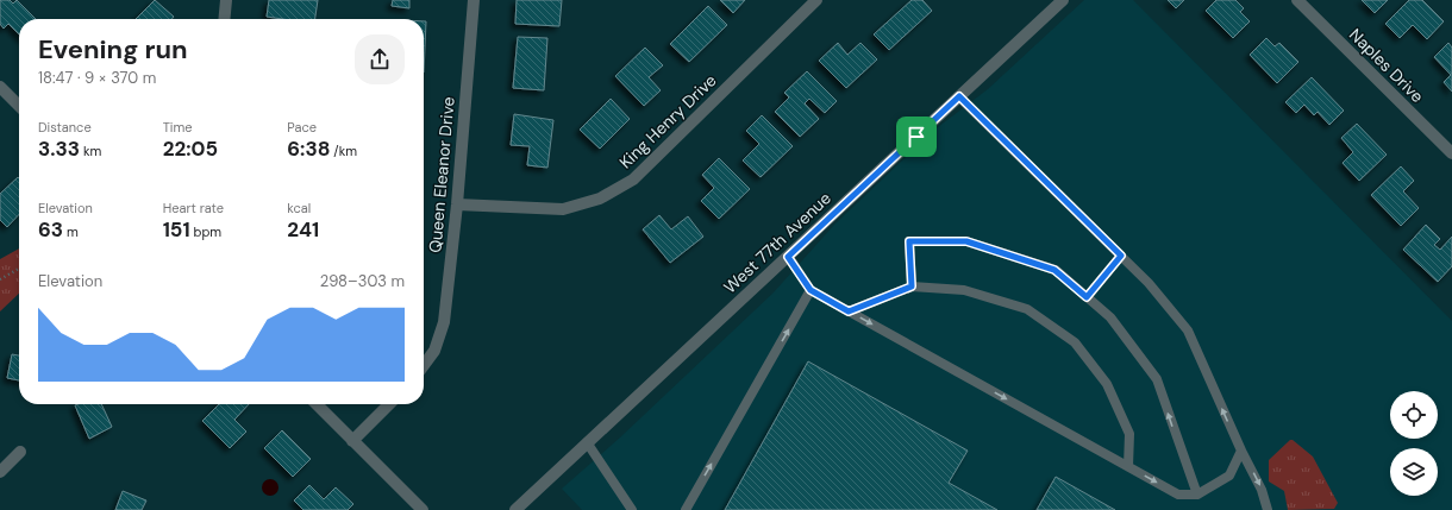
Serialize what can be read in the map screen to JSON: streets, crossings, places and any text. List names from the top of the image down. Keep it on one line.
{"streets":{"street":["Naples Drive","King Henry Drive","Queen Eleanor Drive","West 77th Avenue"]},"crossings":[["King Henry Drive","Queen Eleanor Drive"]],"page":{"heading":["Evening run","18:47 · 9 × 370 m"],"stats":[["Distance","3.33 km"],["Time","22:05"],["Pace","6:38 /km"],["Elevation","63 m"],["Heart rate","151 bpm"],["kcal","241"]],"chart":["Elevation","298–303 m"]}}
